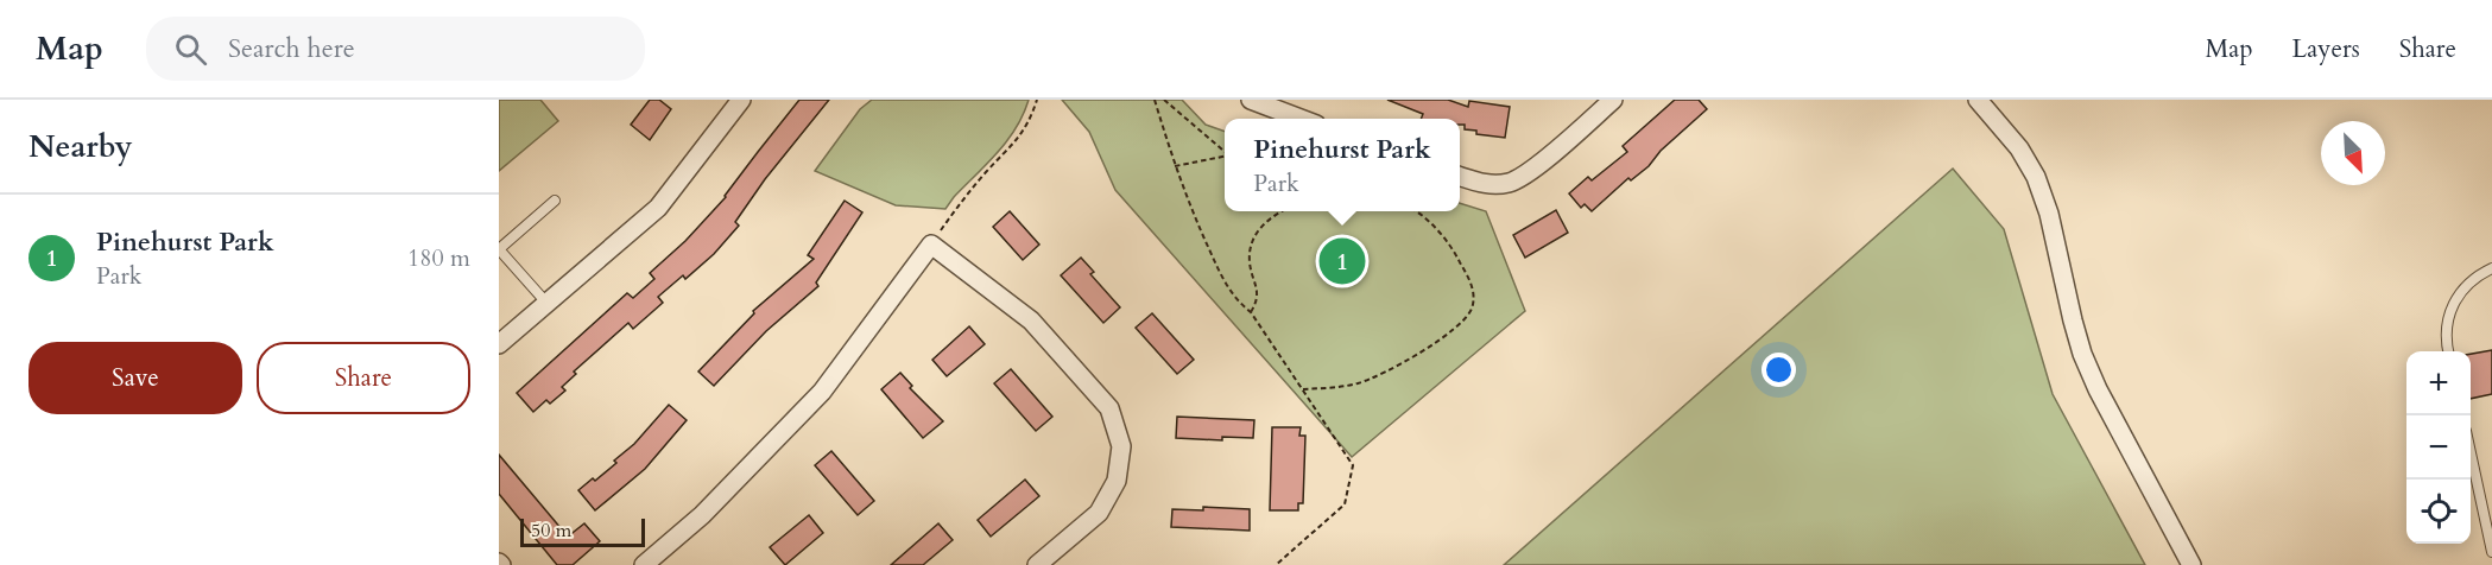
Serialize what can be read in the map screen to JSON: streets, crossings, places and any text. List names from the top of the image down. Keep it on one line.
{"scale_bar":"50 m","north":"bottom right","page":{"header":"Map","search":"Search here","nav":["Map","Layers","Share"],"heading":"Nearby","popup":["Pinehurst Park","Park"],"list":[{"mark":"1","name":"Pinehurst Park","note":"Park","value":"180 m"}],"pins":"1","buttons":["Save","Share"],"map_buttons":["+","−"],"scale":"50 m"}}
